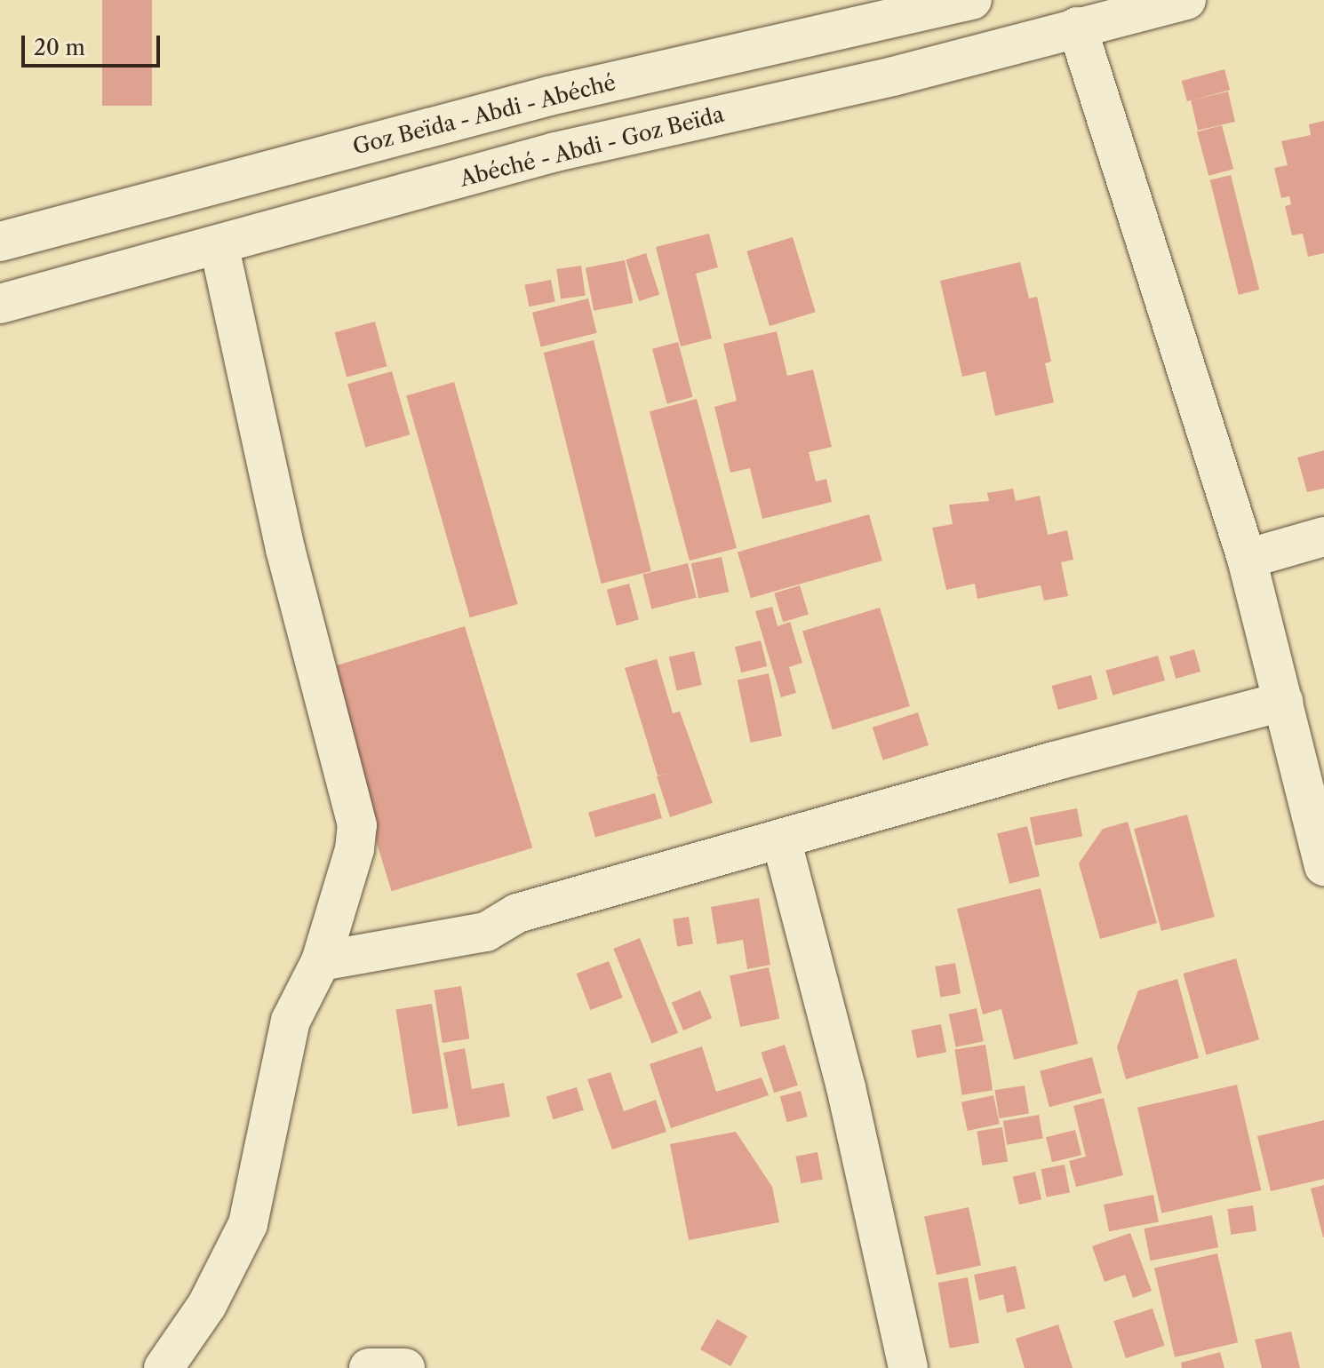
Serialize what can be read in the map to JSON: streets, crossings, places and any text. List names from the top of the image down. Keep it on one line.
{"streets":{"street":["Goz Beïda - Abdi - Abéché","Abéché - Abdi - Goz Beïda"]},"scale_bar":"20 m"}
